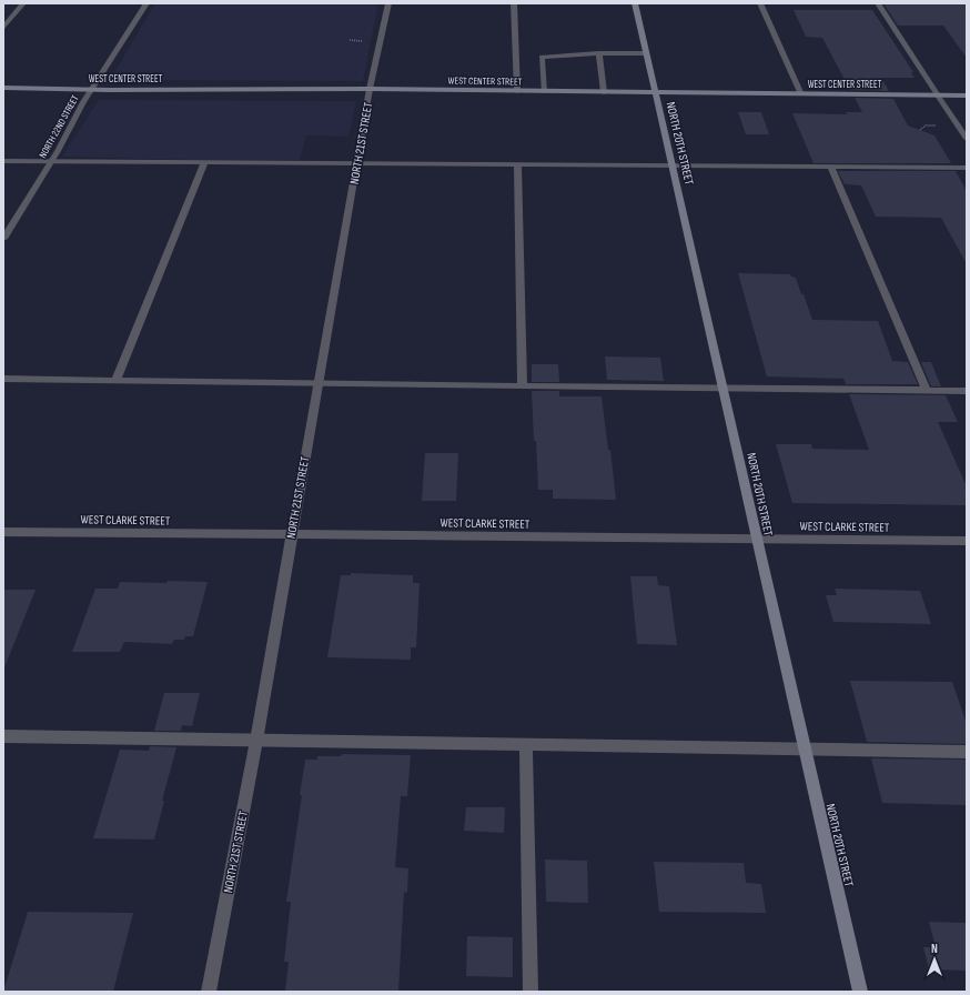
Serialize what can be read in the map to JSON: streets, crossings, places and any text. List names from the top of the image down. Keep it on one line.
{"streets":{"main road":["WEST CENTER STREET","NORTH 20TH STREET"],"street":["NORTH 22ND STREET","NORTH 21ST STREET","WEST CLARKE STREET"]},"crossings":[["WEST CENTER STREET","NORTH 22ND STREET"],["WEST CENTER STREET","NORTH 21ST STREET"],["WEST CENTER STREET","NORTH 20TH STREET"],["NORTH 21ST STREET","WEST CLARKE STREET"],["NORTH 20TH STREET","WEST CLARKE STREET"]],"north":"top"}
